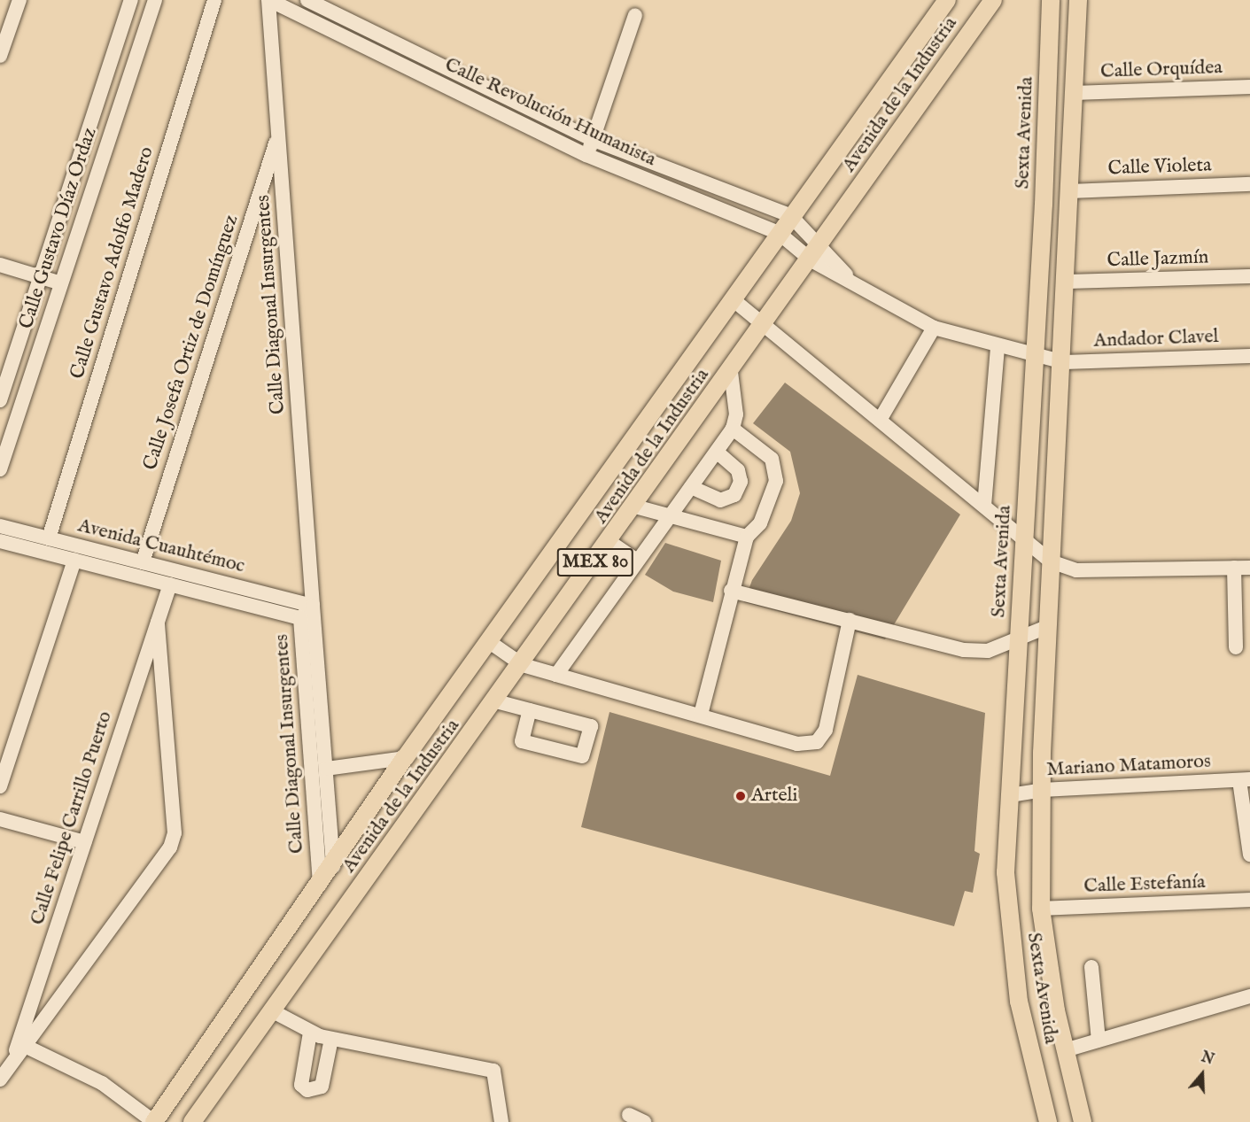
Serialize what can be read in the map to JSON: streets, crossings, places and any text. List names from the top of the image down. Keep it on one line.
{"streets":{"main road":["Avenida de la Industria","Sexta Avenida","MEX 80"],"street":["Calle Orquídea","Calle Revolución Humanista","Calle Violeta","Calle Gustavo Díaz Ordaz","Calle Jazmín","Calle Gustavo Adolfo Madero","Calle Diagonal Insurgentes","Andador Clavel","Calle Josefa Ortiz de Domínguez","Avenida Cuauhtémoc","Mariano Matamoros","Calle Felipe Carrillo Puerto","Calle Estefanía"]},"crossings":[["Calle Orquídea","Sexta Avenida"],["Avenida de la Industria","Calle Revolución Humanista"],["Avenida de la Industria","Calle Diagonal Insurgentes"],["Avenida de la Industria","Andador Clavel"],["Calle Revolución Humanista","Calle Diagonal Insurgentes"],["Calle Revolución Humanista","Andador Clavel"],["Sexta Avenida","Calle Violeta"],["Sexta Avenida","Calle Jazmín"],["Sexta Avenida","Andador Clavel"],["Sexta Avenida","Mariano Matamoros"],["Sexta Avenida","Calle Estefanía"],["Calle Gustavo Adolfo Madero","Avenida Cuauhtémoc"],["Calle Diagonal Insurgentes","Calle Josefa Ortiz de Domínguez"],["Calle Diagonal Insurgentes","Avenida Cuauhtémoc"],["Calle Josefa Ortiz de Domínguez","Avenida Cuauhtémoc"],["Avenida Cuauhtémoc","Calle Felipe Carrillo Puerto"]],"places":["Arteli"],"north":"top"}
